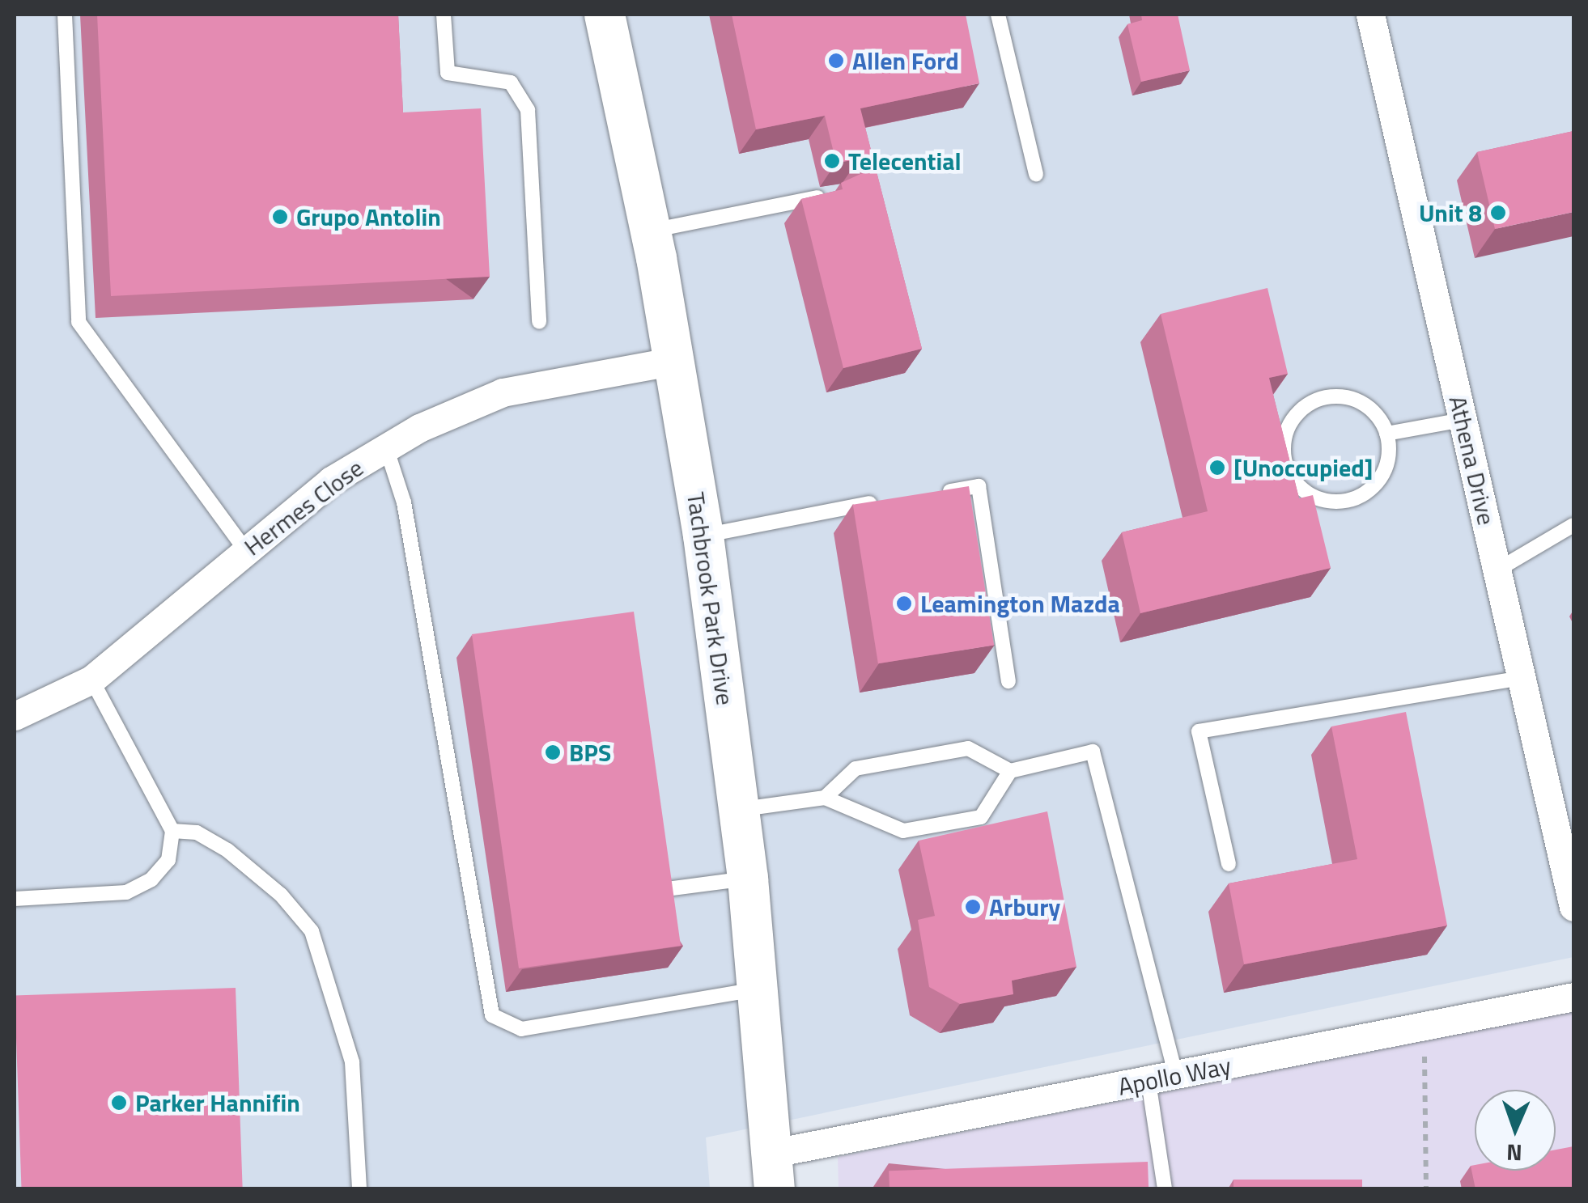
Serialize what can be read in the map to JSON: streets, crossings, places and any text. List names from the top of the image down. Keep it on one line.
{"streets":{"street":["Athena Drive","Hermes Close","Tachbrook Park Drive","Apollo Way"]},"crossings":[["Hermes Close","Tachbrook Park Drive"],["Tachbrook Park Drive","Apollo Way"]],"places":["Allen Ford","Telecential","Unit 8","Grupo Antolin","[Unoccupied]","Leamington Mazda","BPS","Arbury","Parker Hannifin"],"north":"bottom"}
